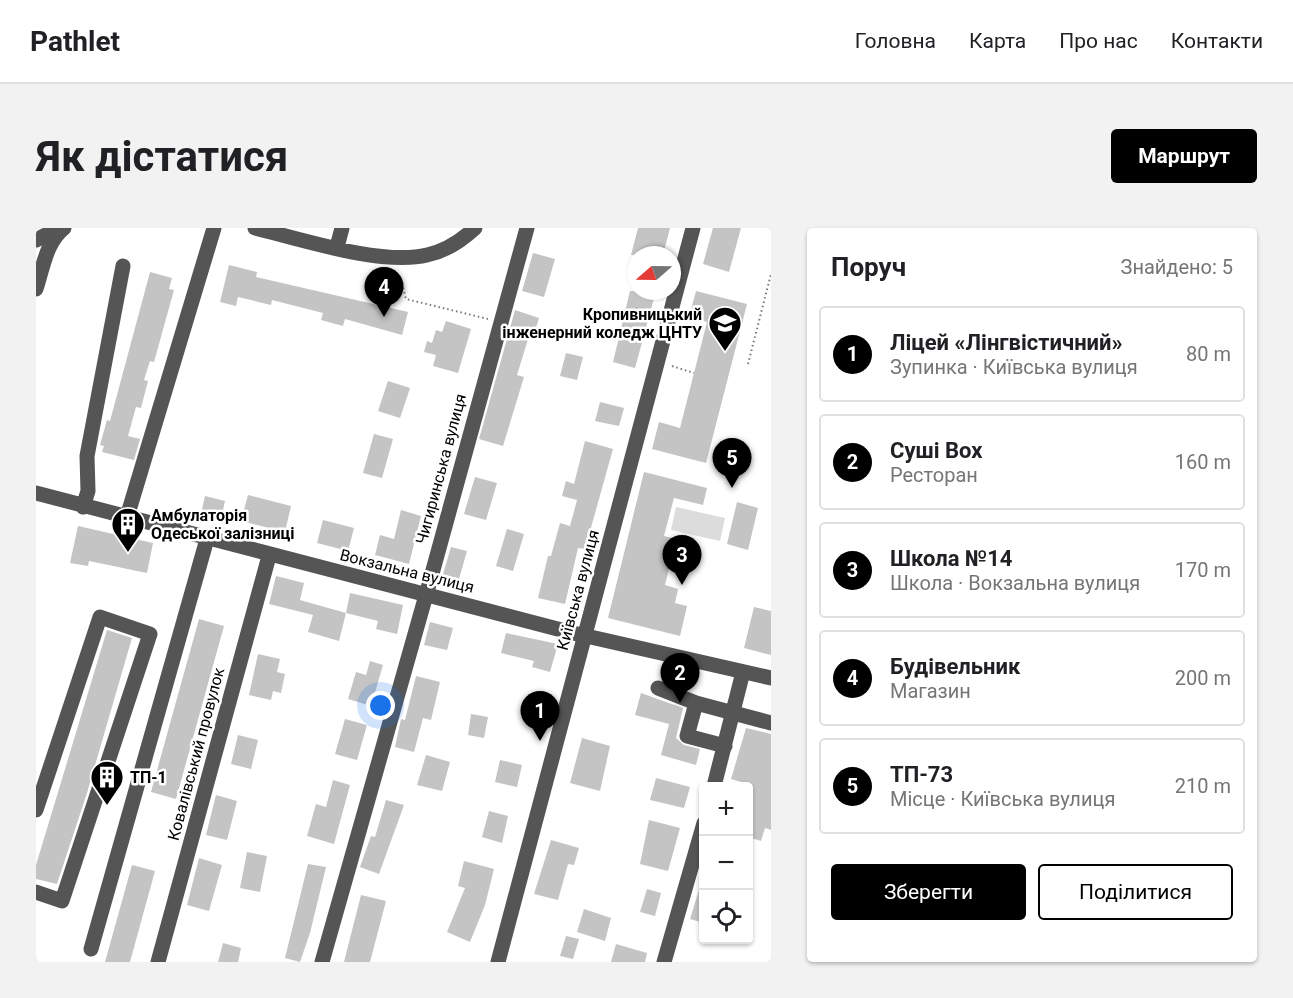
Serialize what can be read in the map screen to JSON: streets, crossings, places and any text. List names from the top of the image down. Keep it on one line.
{"streets":{"street":["Чигиринська вулиця","Вокзальна вулиця","Київська вулиця","Ковалівський провулок"]},"crossings":[["Чигиринська вулиця","Вокзальна вулиця"],["Вокзальна вулиця","Київська вулиця"],["Вокзальна вулиця","Ковалівський провулок"]],"places":{"school or university":["Кропивницький інженерний коледж ЦНТУ"],"building":["Амбулаторія Одеської залізниці","ТП-1"]},"north":"left","page":{"header":"Pathlet","nav":["Головна","Карта","Про нас","Контакти"],"buttons":["Маршрут",["Зберегти","Поділитися"]],"title":"Як дістатися","heading":["Поруч","Знайдено: 5"],"pins":["4","5","3","2","1"],"list":[{"mark":"1","name":"Ліцей «Лінгвістичний»","note":"Зупинка · Київська вулиця","value":"80 m"},{"mark":"2","name":"Суші Box","note":"Ресторан","value":"160 m"},{"mark":"3","name":"Школа №14","note":"Школа · Вокзальна вулиця","value":"170 m"},{"mark":"4","name":"Будівельник","note":"Магазин","value":"200 m"},{"mark":"5","name":"ТП-73","note":"Місце · Київська вулиця","value":"210 m"}],"map_buttons":["+","−"]}}
